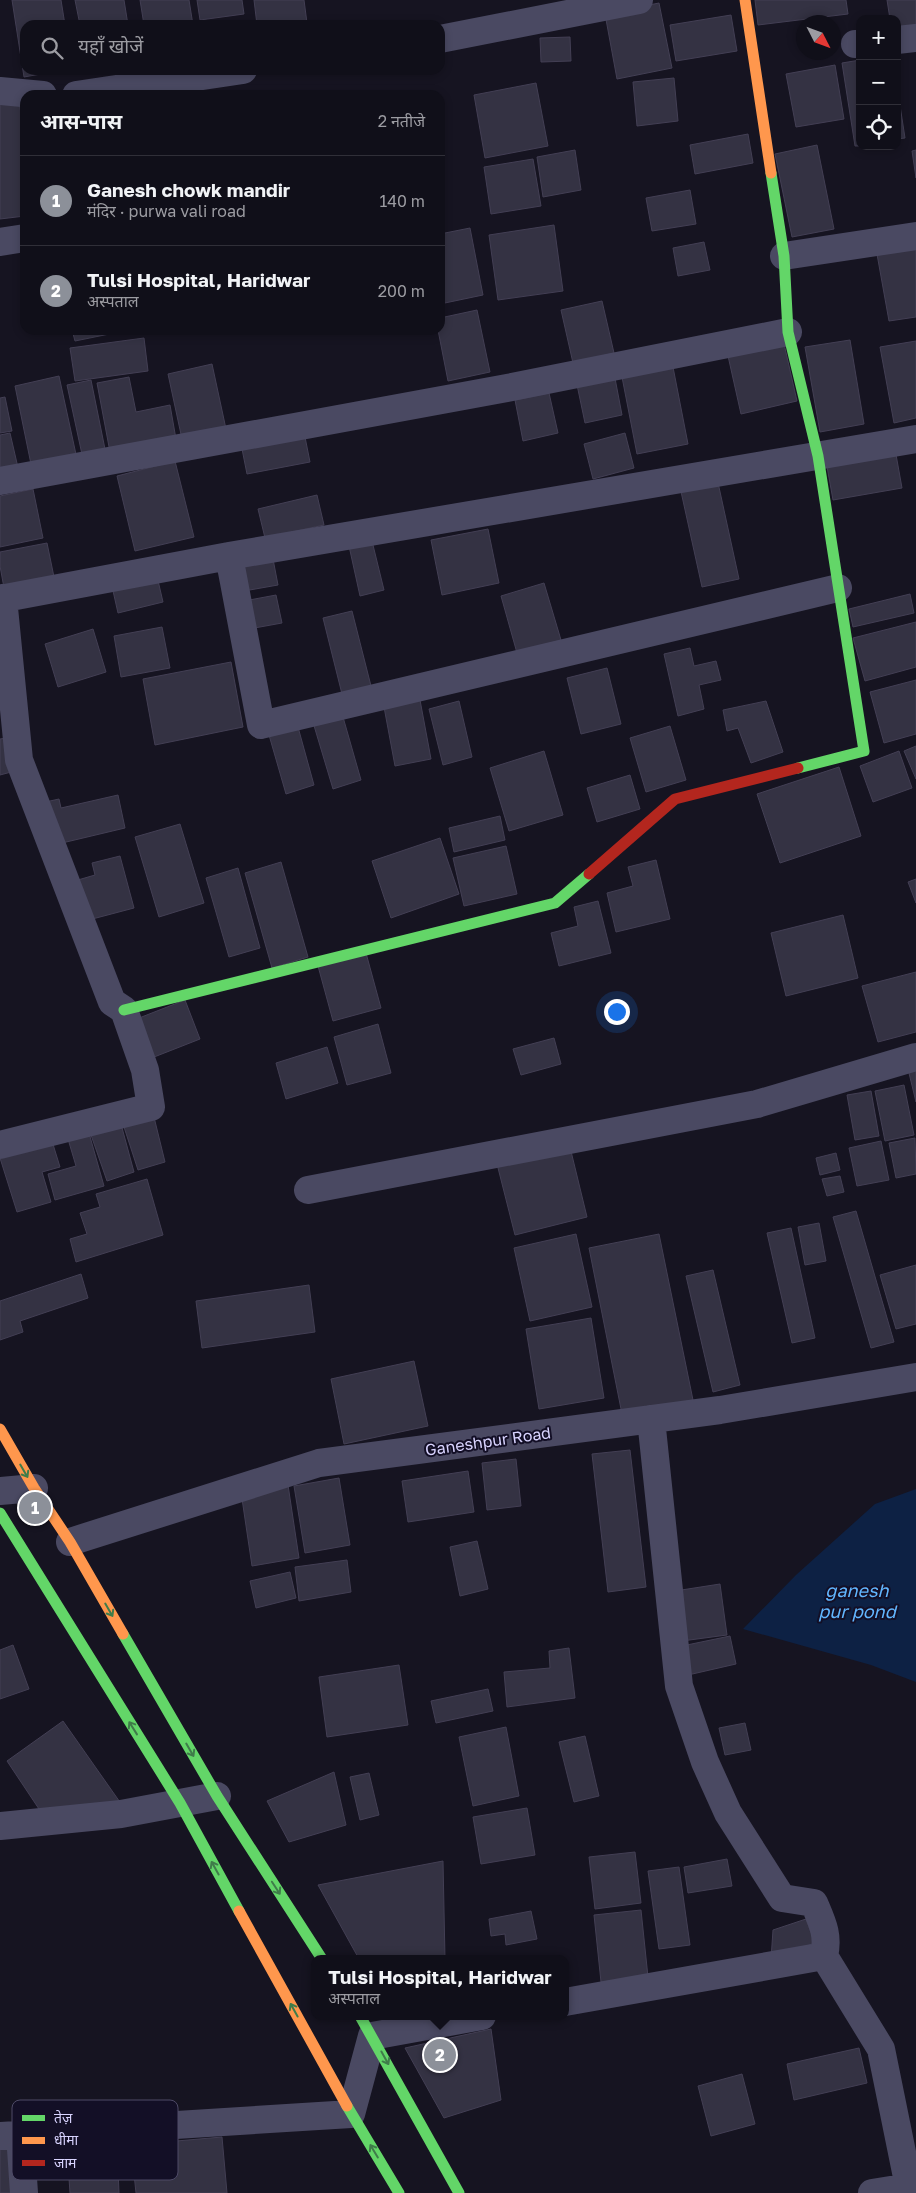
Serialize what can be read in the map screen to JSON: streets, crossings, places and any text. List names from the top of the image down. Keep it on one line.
{"streets":{"street":["Ganeshpur Road"]},"water":["ganesh pur pond"],"legend":["तेज़","धीमा","जाम"],"north":"bottom right","page":{"map_buttons":["+","−"],"search":"यहाँ खोजें","heading":["आस-पास","2 नतीजे"],"list":[{"mark":"1","name":"Ganesh chowk mandir","note":"मंदिर · purwa vali road","value":"140 m"},{"mark":"2","name":"Tulsi Hospital, Haridwar","note":"अस्पताल","value":"200 m"}],"pins":["1","2"],"popup":["Tulsi Hospital, Haridwar","अस्पताल"]}}
